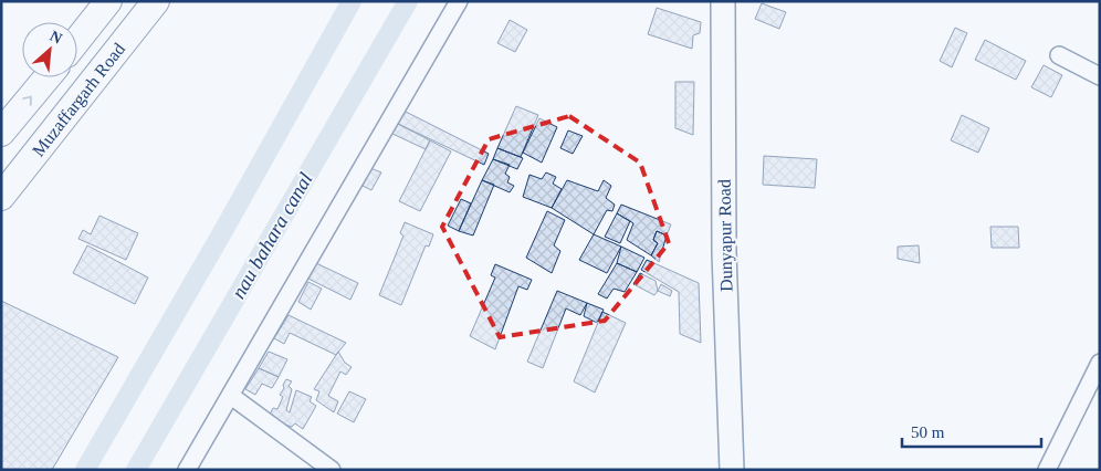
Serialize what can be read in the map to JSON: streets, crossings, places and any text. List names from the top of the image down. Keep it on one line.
{"streets":{"main road":["Muzaffargarh Road","Dunyapur Road"]},"water":["nau bahara canal"],"scale_bar":"50 m","north":"top right"}
